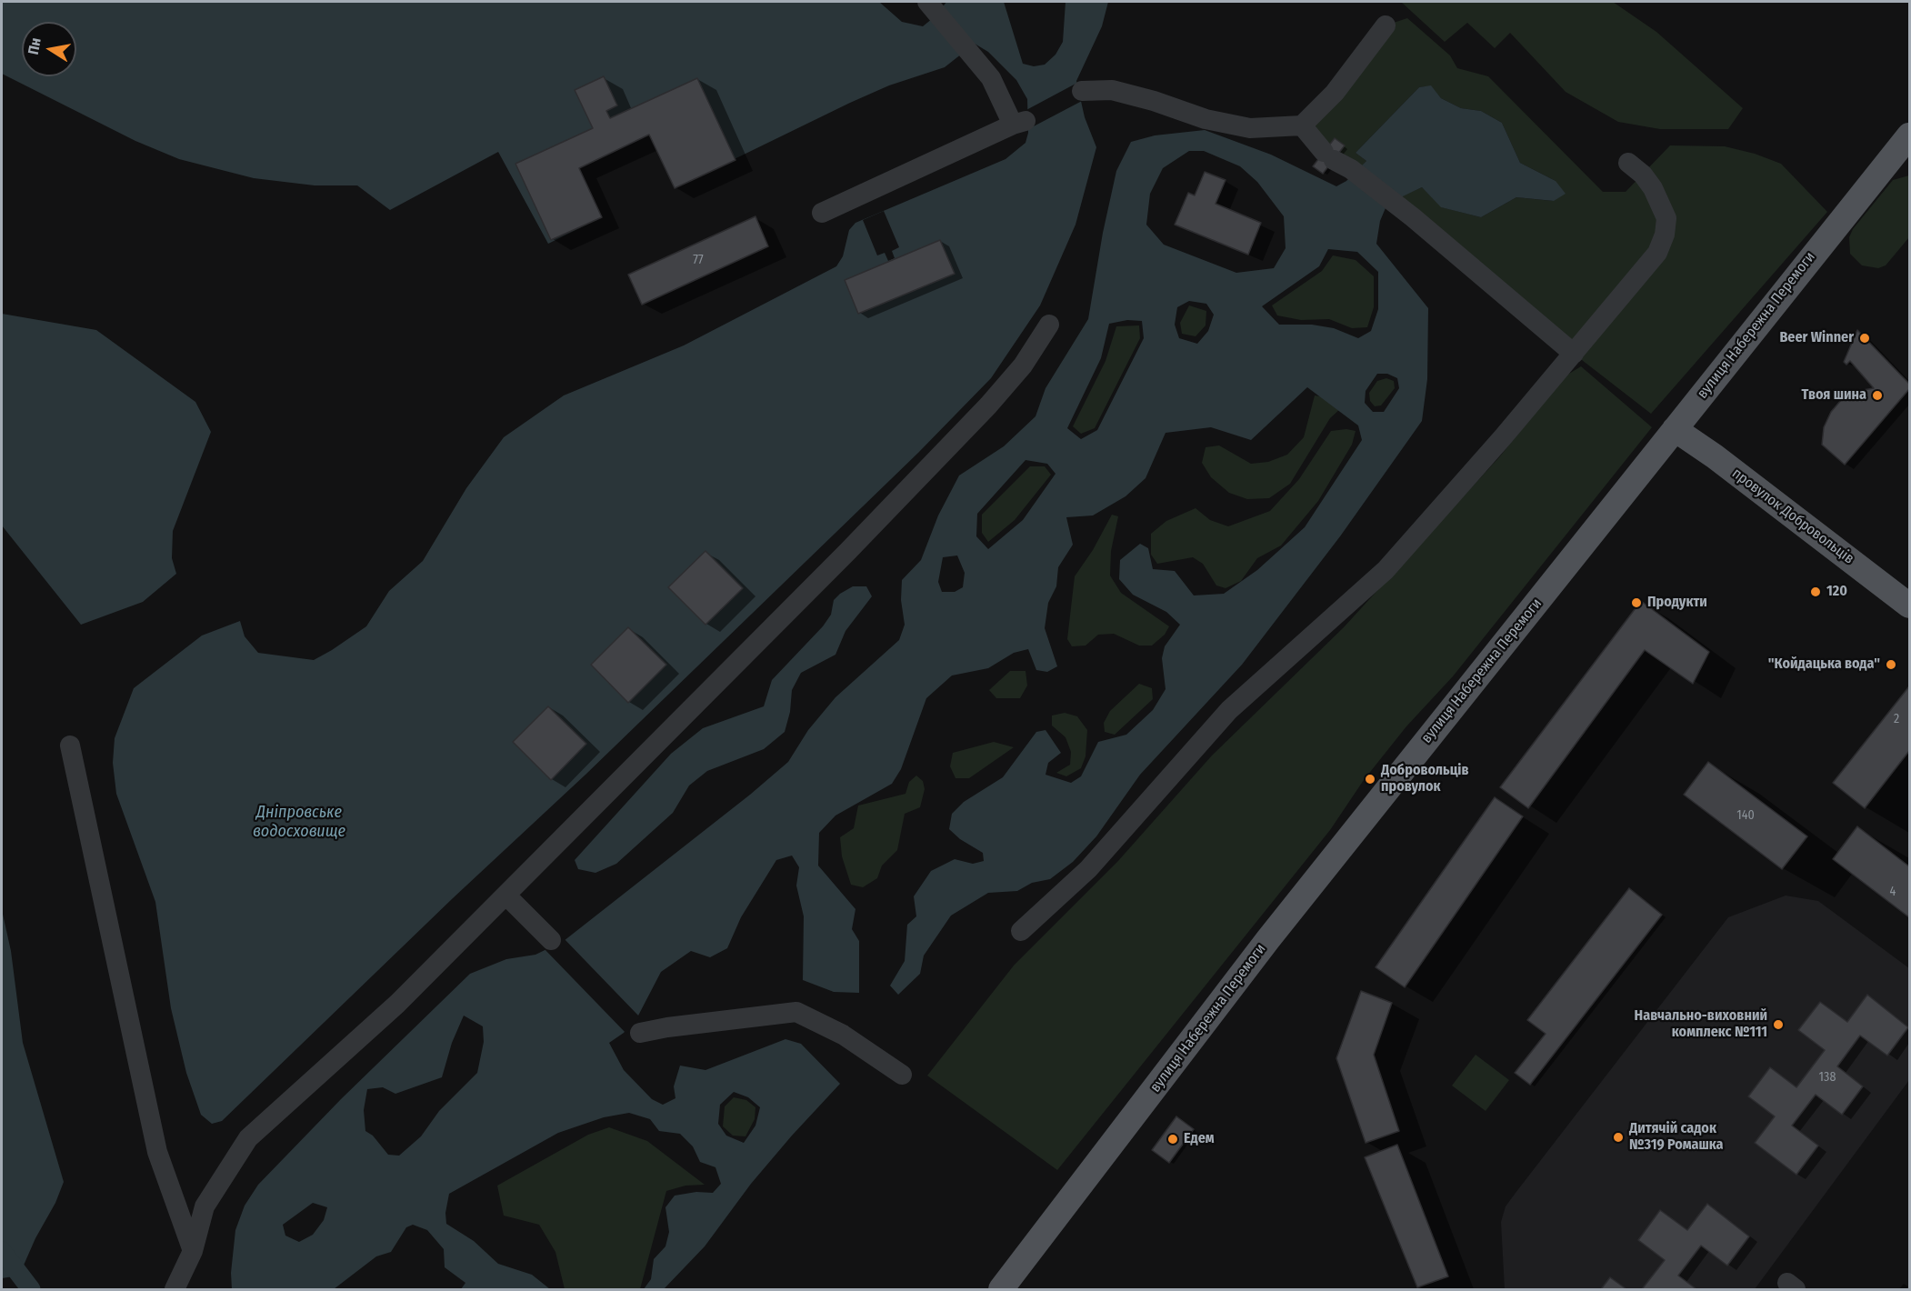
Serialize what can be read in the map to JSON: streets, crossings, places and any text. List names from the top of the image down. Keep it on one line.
{"streets":{"main road":["вулиця Набережна Перемоги","провулок Добровольців"]},"crossings":[["вулиця Набережна Перемоги","провулок Добровольців"]],"water":["Дніпровське водосховище"],"places":["Beer Winner","Твоя шина","120","Продукти","\"Койдацька вода\"","Добровольців провулок","Навчально-виховний комплекс №111","Дитячій садок №319 Ромашка","Едем"],"house_numbers":["77","2","140","4","138"],"north":"left"}
